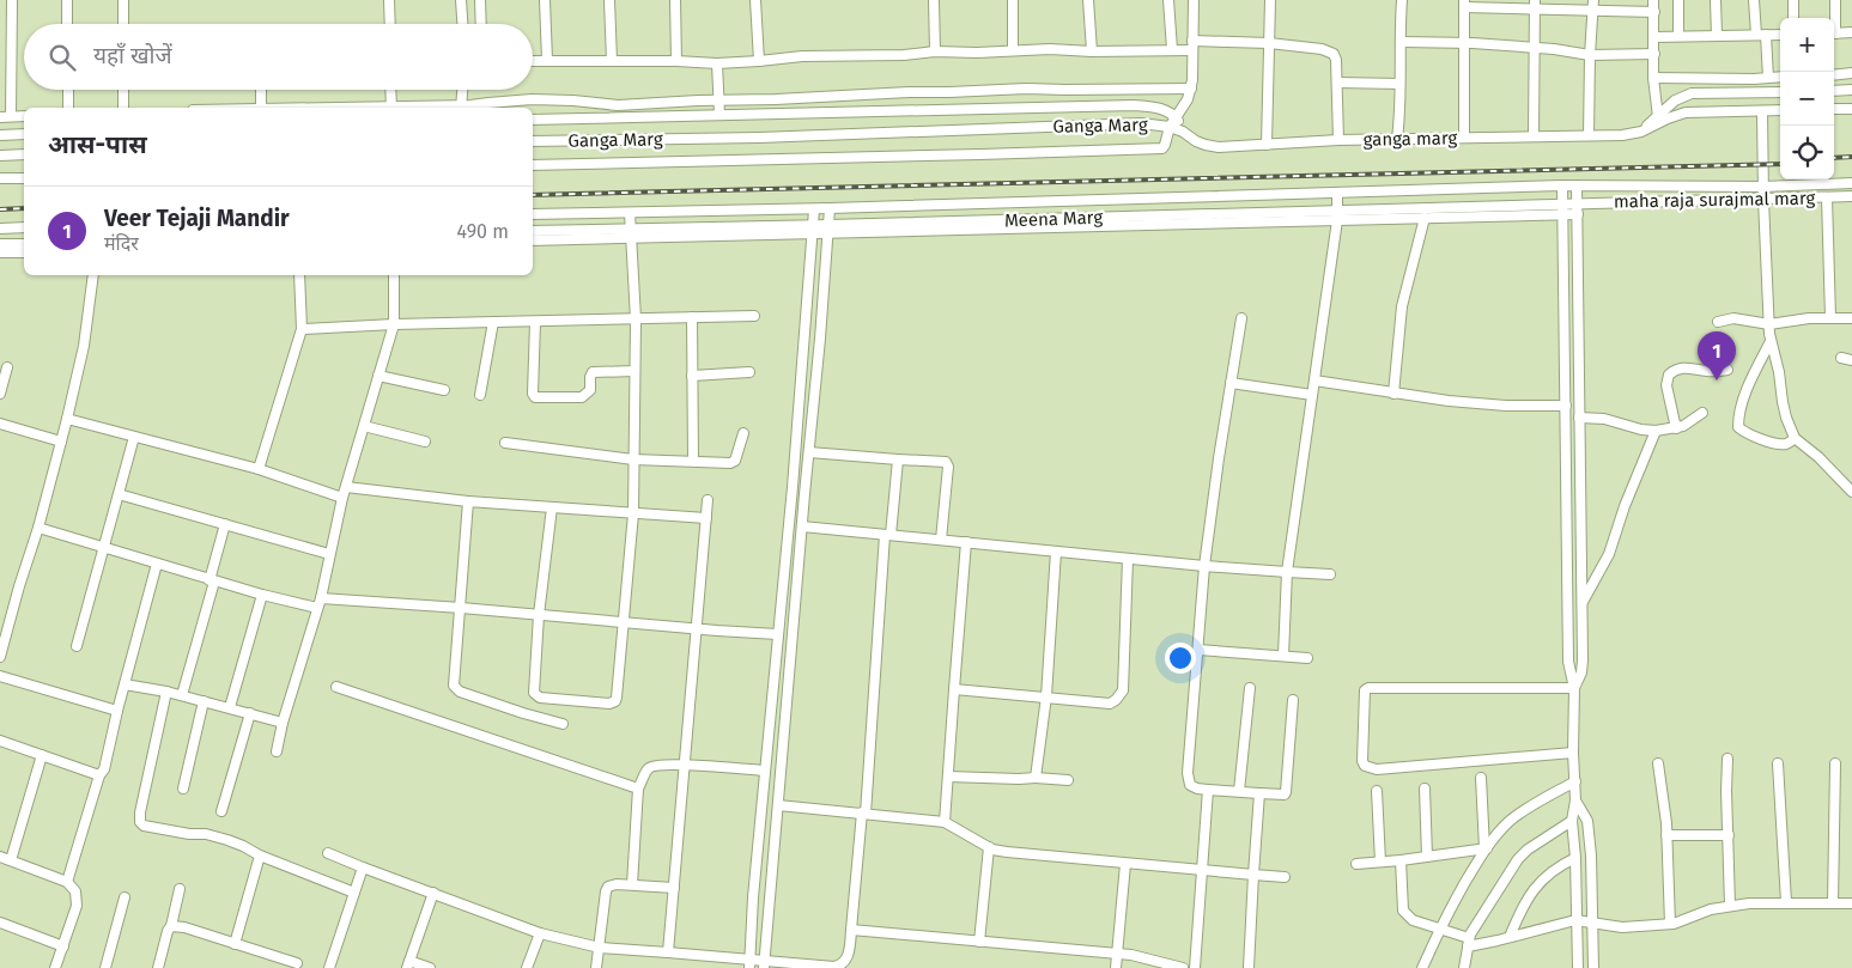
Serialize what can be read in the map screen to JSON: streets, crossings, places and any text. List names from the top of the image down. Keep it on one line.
{"streets":{"street":["Ganga Marg","ganga marg","maha raja surajmal marg","Meena Marg"]},"crossings":[["Ganga Marg","ganga marg"],["maha raja surajmal marg","Meena Marg"]],"page":{"map_buttons":["+","−"],"search":"यहाँ खोजें","heading":"आस-पास","list":[{"mark":"1","name":"Veer Tejaji Mandir","note":"मंदिर","value":"490 m"}],"pins":"1"}}
